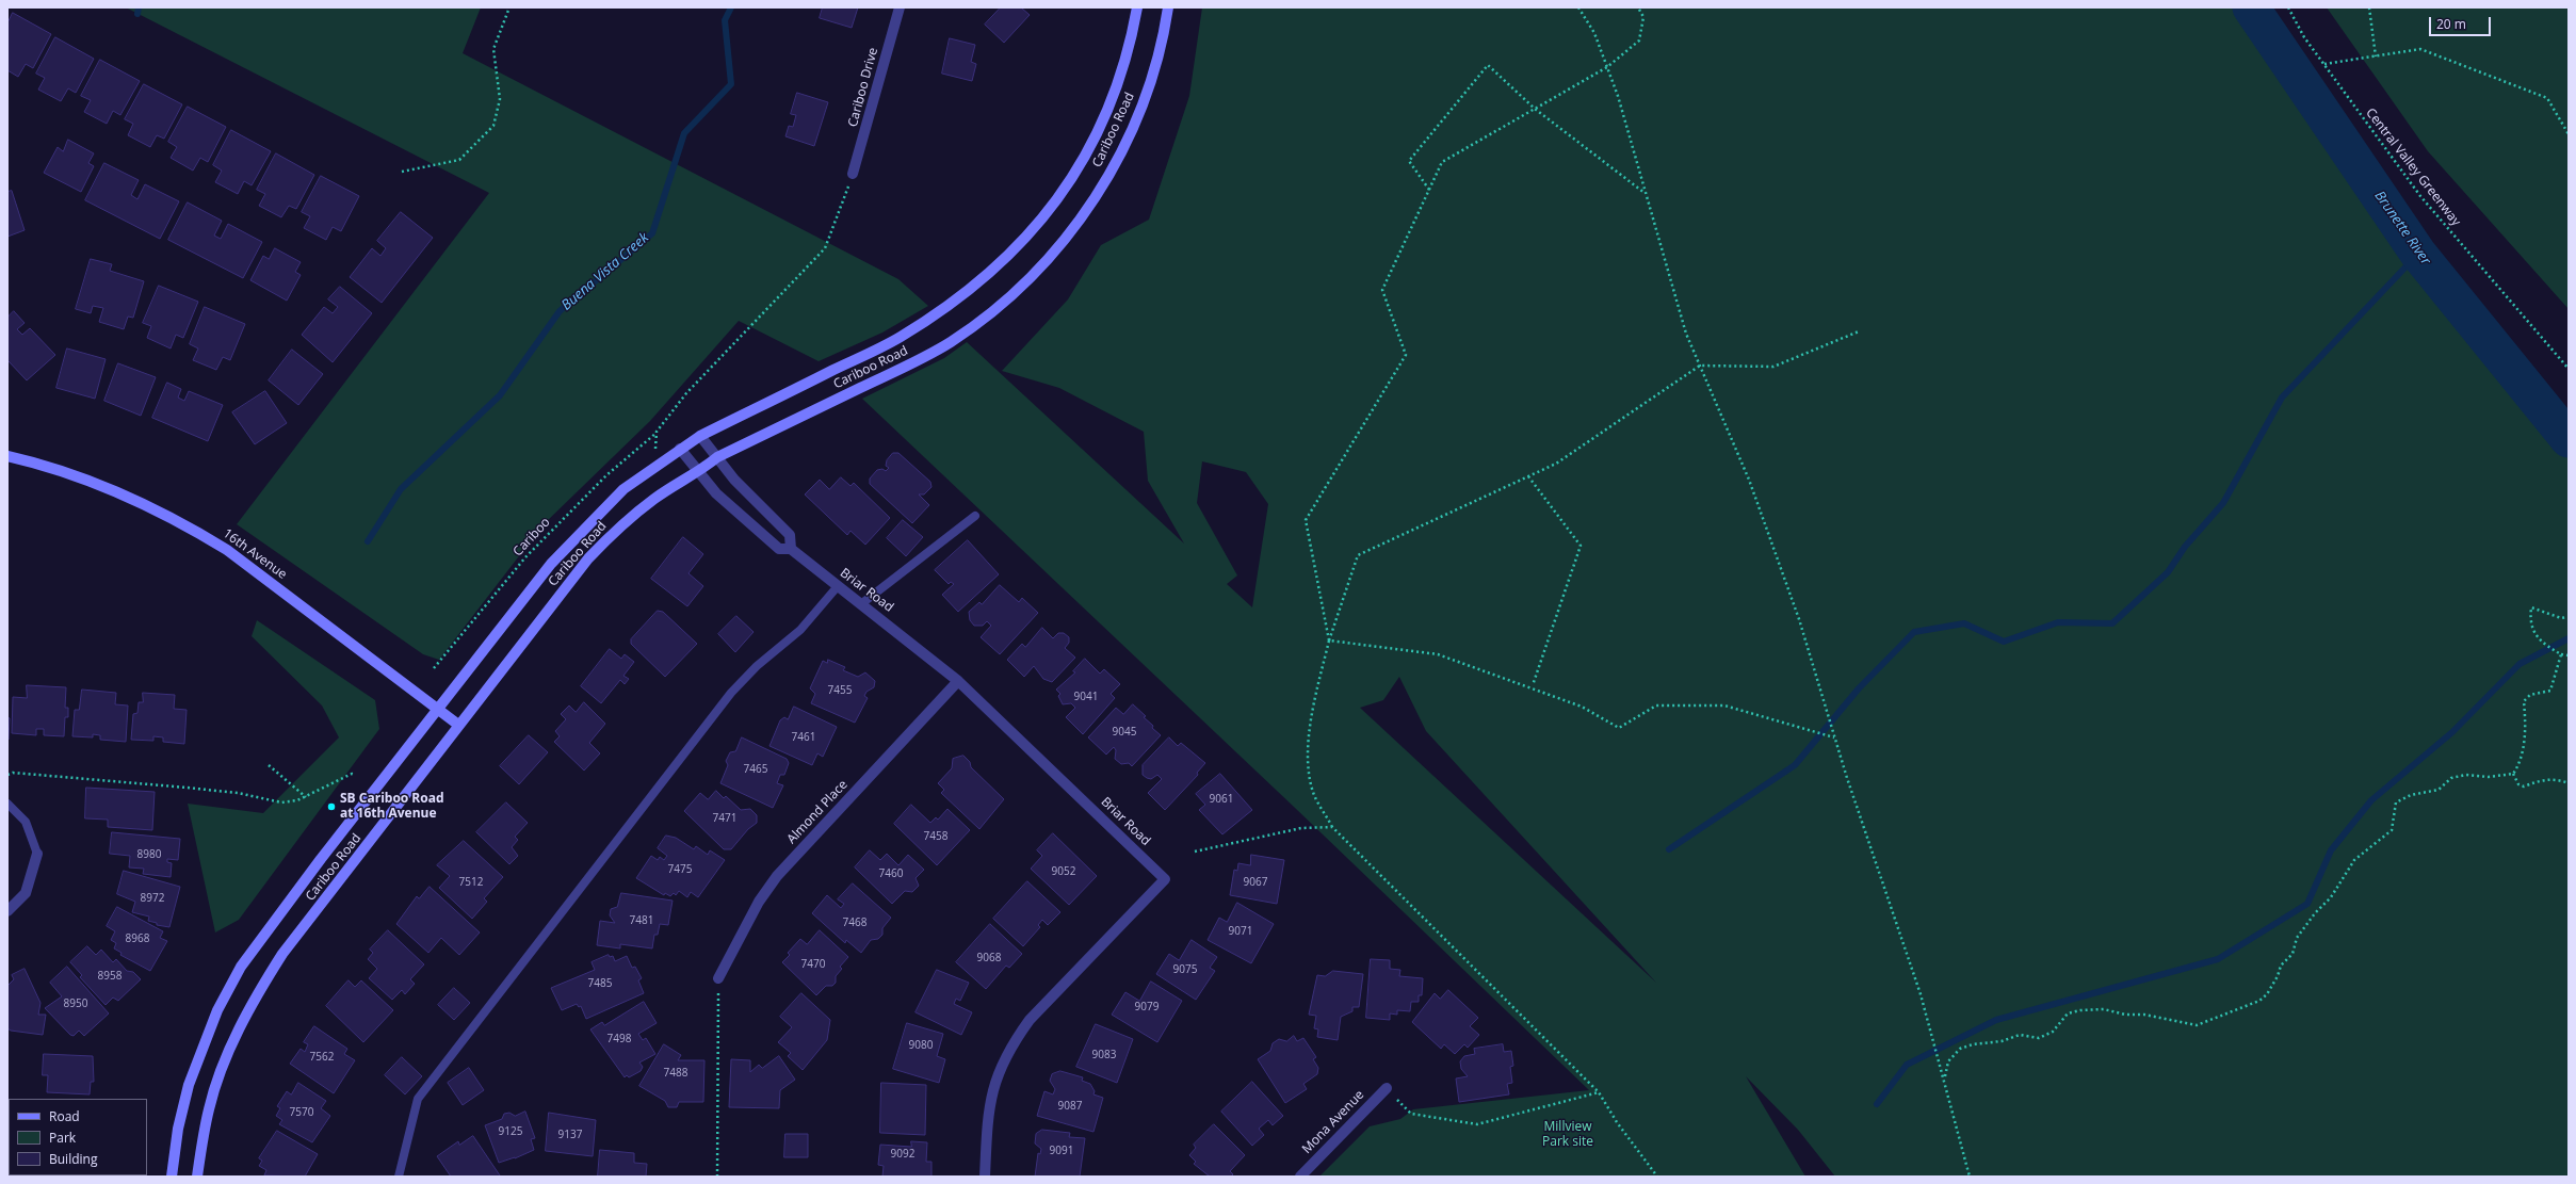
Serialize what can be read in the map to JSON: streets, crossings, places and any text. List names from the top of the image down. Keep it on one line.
{"streets":{"street":["Cariboo Drive","Cariboo Road","16th Avenue","Briar Road","Almond Place","Mona Avenue"],"path":["Central Valley Greenway","Cariboo"]},"crossings":[["Cariboo Drive","Cariboo"],["Cariboo Road","16th Avenue"],["Cariboo Road","Briar Road"],["Briar Road","Almond Place"]],"water":["Brunette River","Buena Vista Creek"],"parks":["Millview Park site"],"places":["SB Cariboo Road at 16th Avenue"],"house_numbers":["7455","9041","9045","7461","7465","9061","7471","7458","8980","7475","9052","7460","7512","9067","8972","7481","7468","9071","8968","9068","7470","9075","8958","7485","8950","9079","7498","9080","9083","7562","7488","9087","7570","9125","9137","9091","9092"],"legend":["Road","Park","Building"],"scale_bar":"20 m"}
